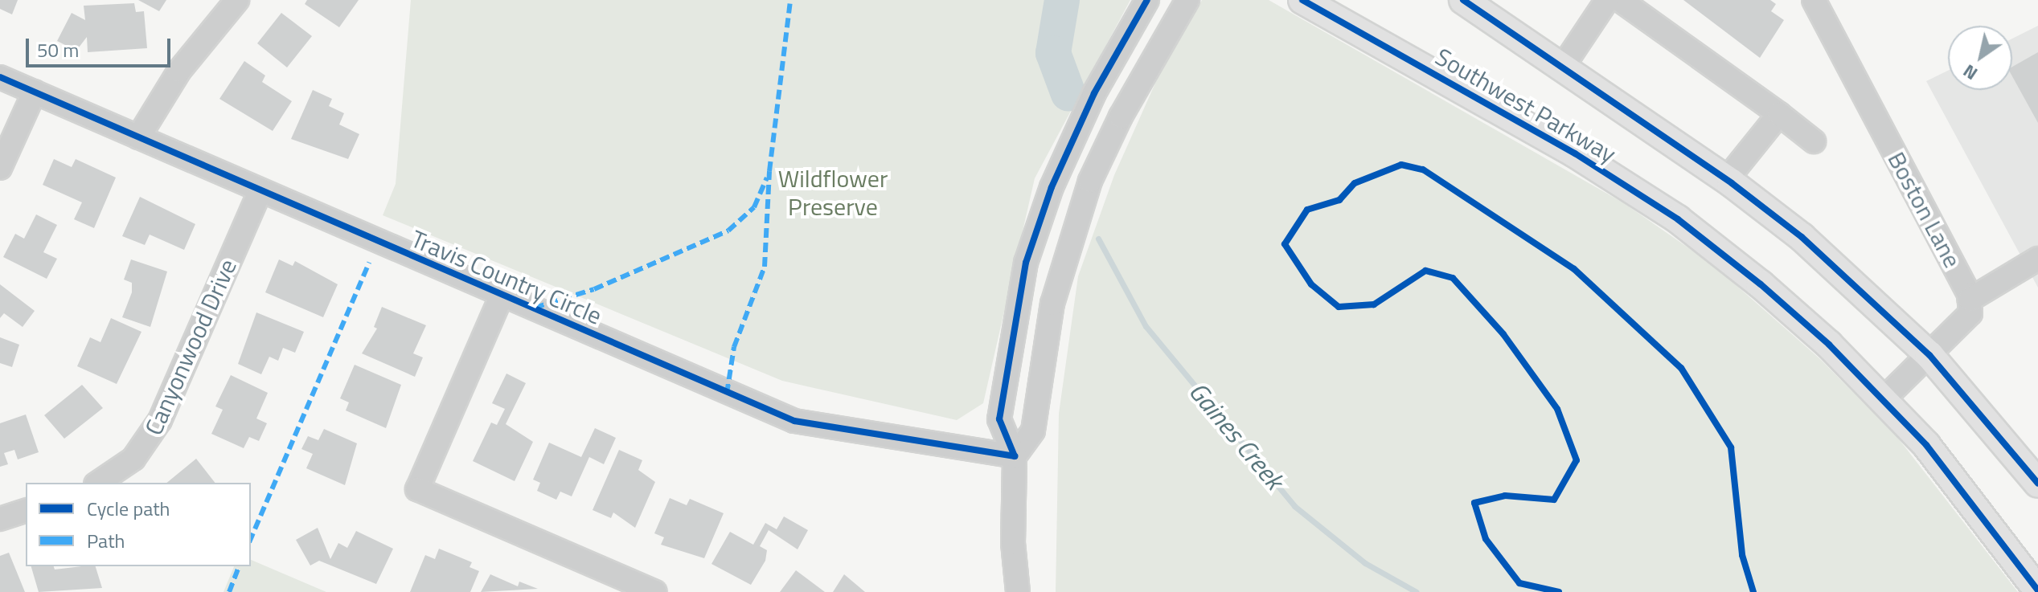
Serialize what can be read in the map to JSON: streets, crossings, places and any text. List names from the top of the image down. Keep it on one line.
{"streets":{"main road":["Southwest Parkway"],"street":["Boston Lane","Travis Country Circle","Canyonwood Drive"]},"crossings":[["Travis Country Circle","Canyonwood Drive"]],"water":["Gaines Creek"],"parks":["Wildflower Preserve"],"legend":["Cycle path","Path"],"scale_bar":"50 m","north":"bottom left"}
